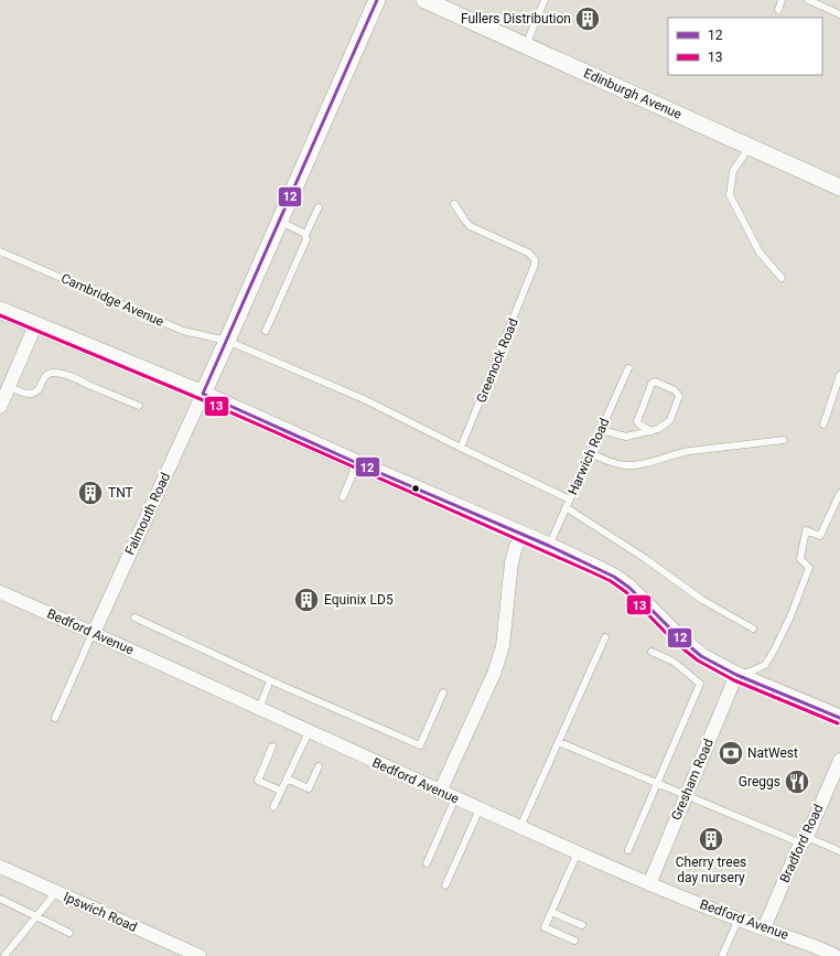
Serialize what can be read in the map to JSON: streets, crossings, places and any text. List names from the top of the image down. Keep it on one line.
{"streets":{"street":["Edinburgh Avenue","Falmouth Road","Bedford Avenue","Gresham Road","Bradford Road","Ipswich Road"],"lane":["Cambridge Avenue","Greenock Road","Harwich Road"]},"crossings":[["Cambridge Avenue","Greenock Road"],["Cambridge Avenue","Harwich Road"],["Falmouth Road","Bedford Avenue"],["Bedford Avenue","Gresham Road"],["Bedford Avenue","Bradford Road"]],"places":{"building":["Fullers Distribution","TNT","Equinix LD5","Cherry trees day nursery"],"bank":["NatWest"],"restaurant":["Greggs"]},"lines":["transit line 12","transit line 13"],"legend":["12","13"]}
